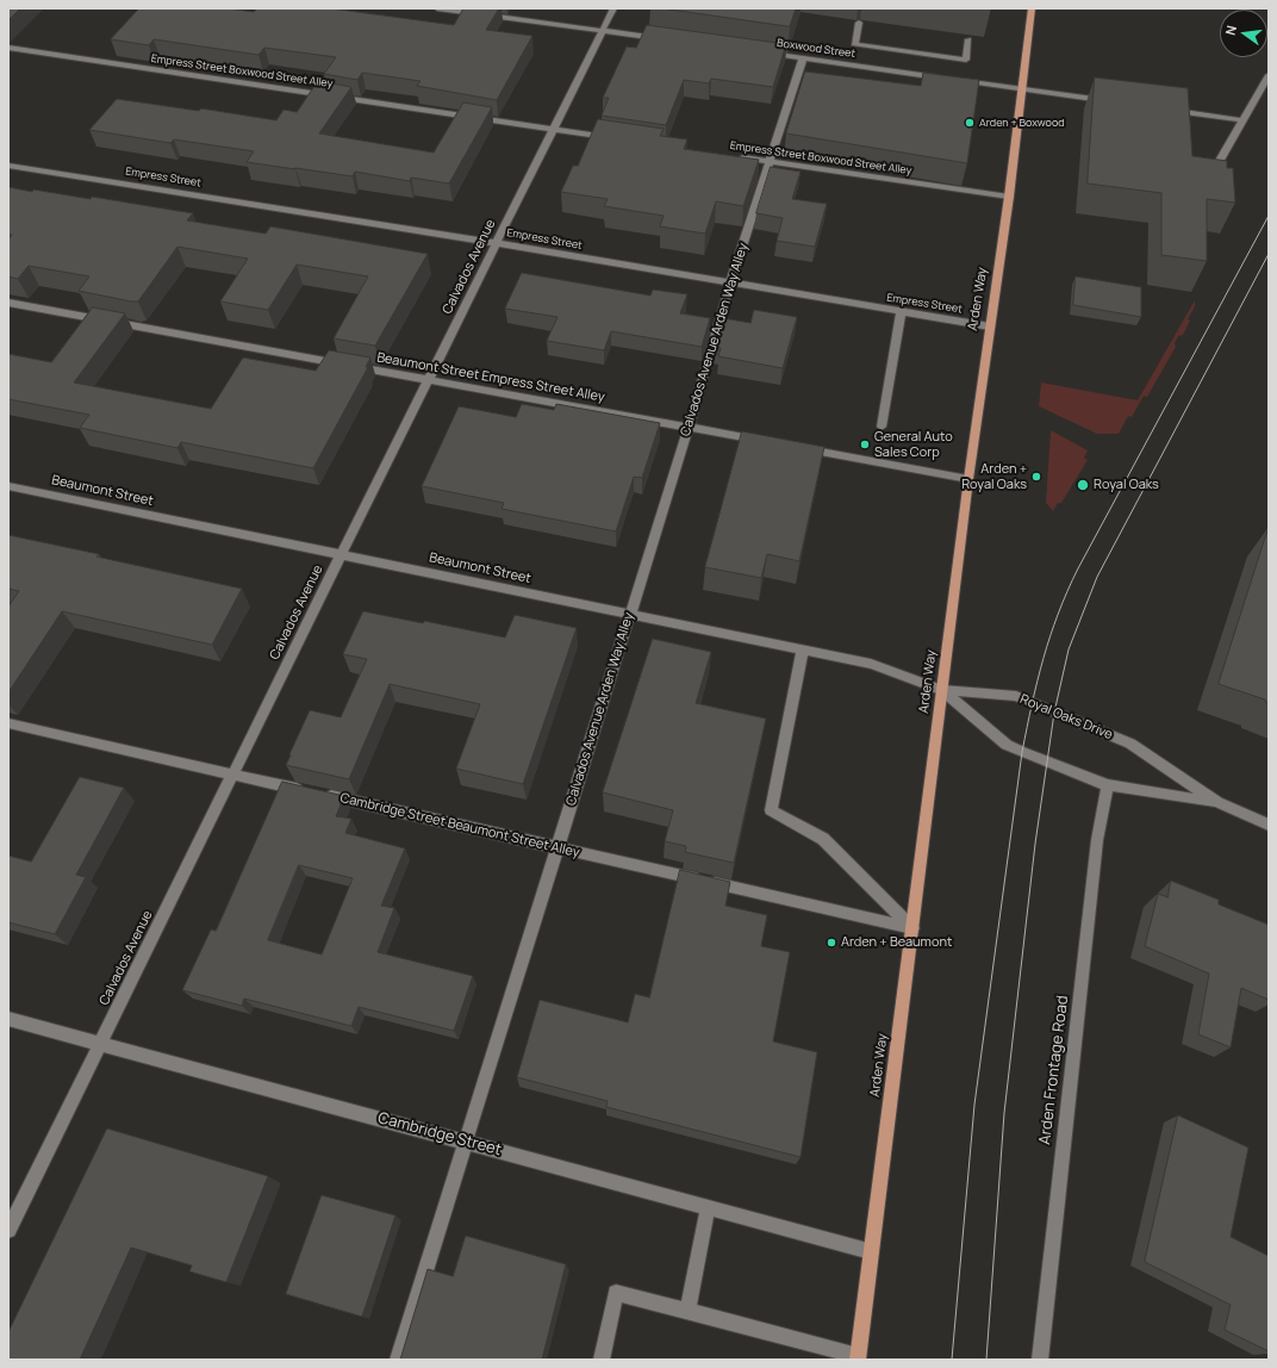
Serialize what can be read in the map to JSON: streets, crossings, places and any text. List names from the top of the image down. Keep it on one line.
{"streets":{"main road":["Arden Way"],"street":["Boxwood Street","Empress Street Boxwood Street Alley","Empress Street","Calvados Avenue","Calvados Avenue Arden Way Alley","Beaumont Street Empress Street Alley","Beaumont Street","Royal Oaks Drive","Cambridge Street Beaumont Street Alley","Arden Frontage Road","Cambridge Street"]},"crossings":[["Boxwood Street","Calvados Avenue Arden Way Alley"],["Empress Street Boxwood Street Alley","Calvados Avenue"],["Empress Street Boxwood Street Alley","Arden Way"],["Empress Street Boxwood Street Alley","Calvados Avenue Arden Way Alley"],["Empress Street","Calvados Avenue"],["Empress Street","Arden Way"],["Empress Street","Calvados Avenue Arden Way Alley"],["Calvados Avenue","Beaumont Street Empress Street Alley"],["Calvados Avenue","Beaumont Street"],["Calvados Avenue","Cambridge Street Beaumont Street Alley"],["Calvados Avenue","Cambridge Street"],["Arden Way","Beaumont Street"],["Arden Way","Royal Oaks Drive"],["Arden Way","Cambridge Street Beaumont Street Alley"],["Arden Way","Cambridge Street"],["Calvados Avenue Arden Way Alley","Beaumont Street Empress Street Alley"],["Calvados Avenue Arden Way Alley","Beaumont Street"],["Calvados Avenue Arden Way Alley","Cambridge Street Beaumont Street Alley"],["Calvados Avenue Arden Way Alley","Cambridge Street"],["Beaumont Street","Royal Oaks Drive"],["Royal Oaks Drive","Arden Frontage Road"]],"places":["Arden + Boxwood","General Auto Sales Corp","Arden + Royal Oaks","Royal Oaks","Arden + Beaumont"],"north":"left"}
